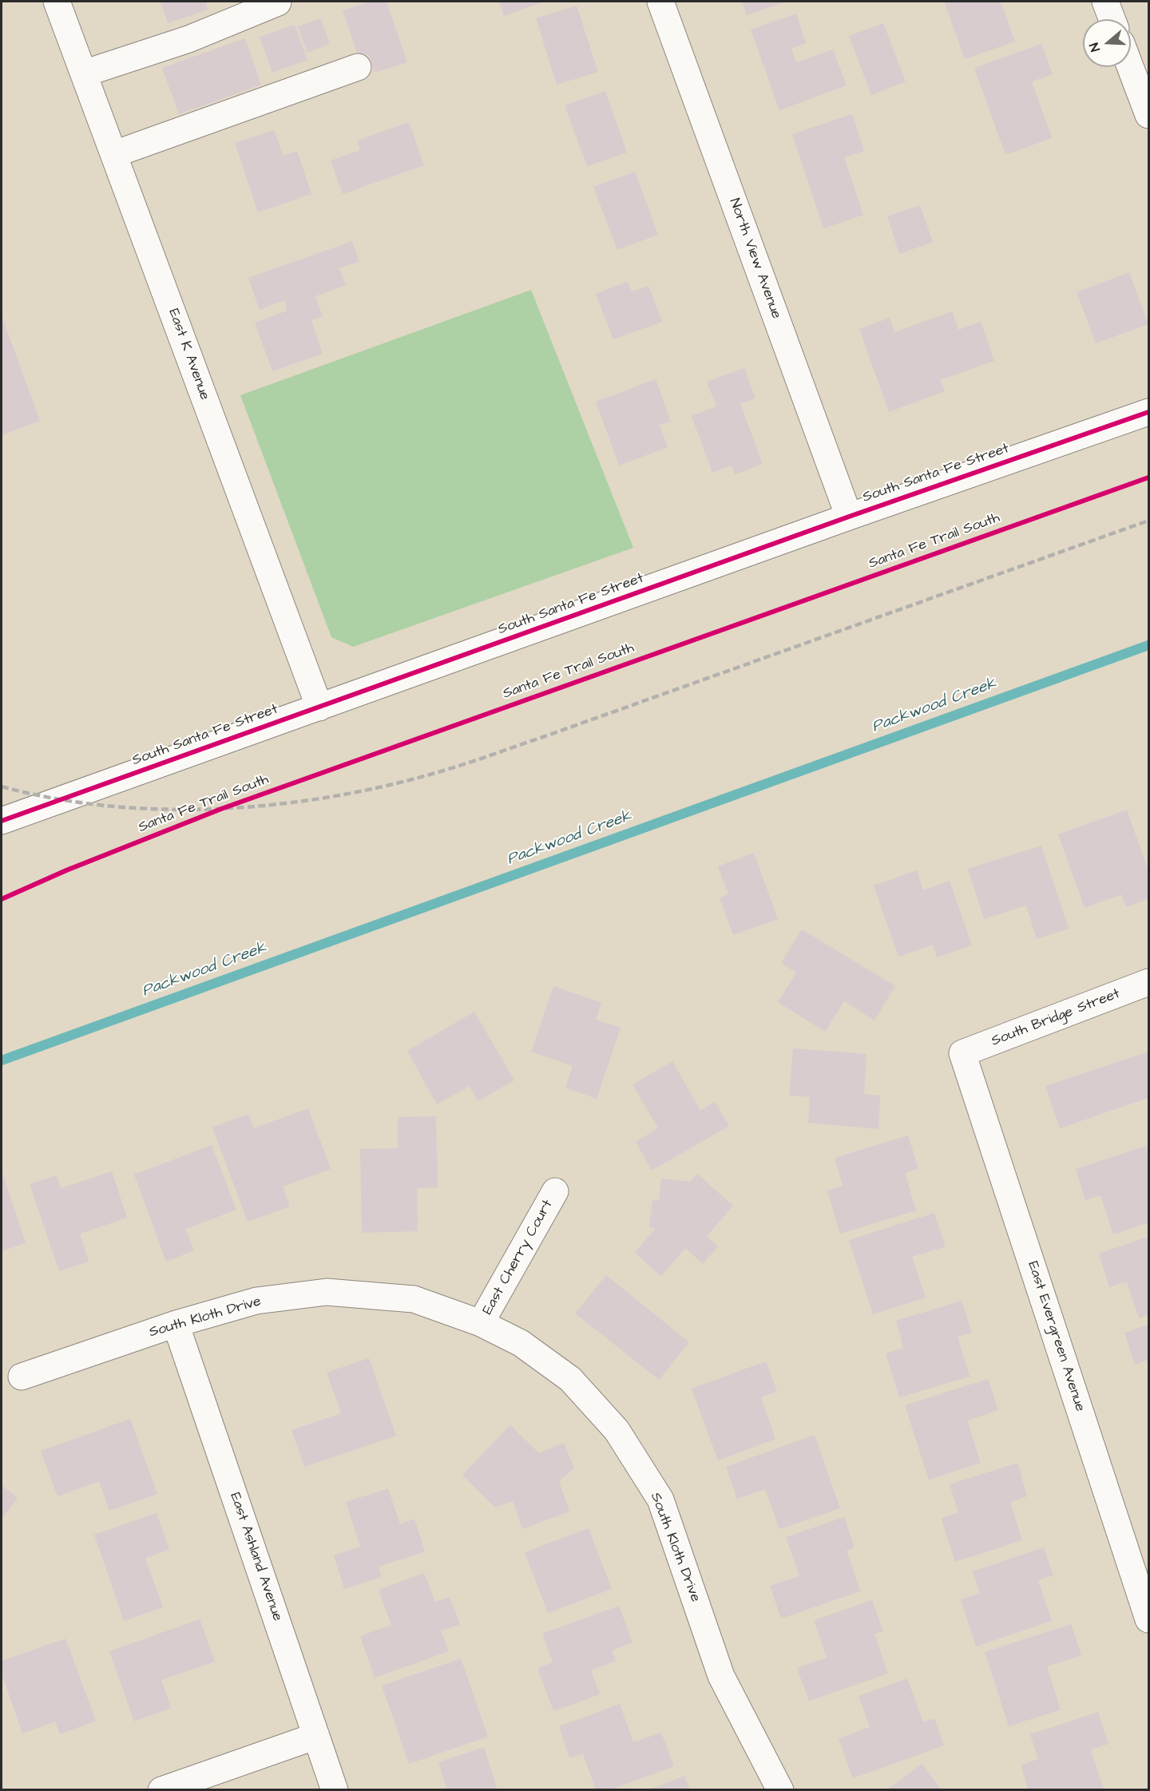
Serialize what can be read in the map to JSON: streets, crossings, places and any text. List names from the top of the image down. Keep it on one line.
{"streets":{"street":["North View Avenue","East K Avenue","South Santa Fe Street","South Bridge Street","East Cherry Court","South Kloth Drive","East Evergreen Avenue","East Ashland Avenue"],"cycle path":["Santa Fe Trail South"]},"crossings":[["North View Avenue","South Santa Fe Street"],["East K Avenue","South Santa Fe Street"],["South Bridge Street","East Evergreen Avenue"],["East Cherry Court","South Kloth Drive"],["South Kloth Drive","East Ashland Avenue"]],"water":["Packwood Creek"],"north":"left"}
